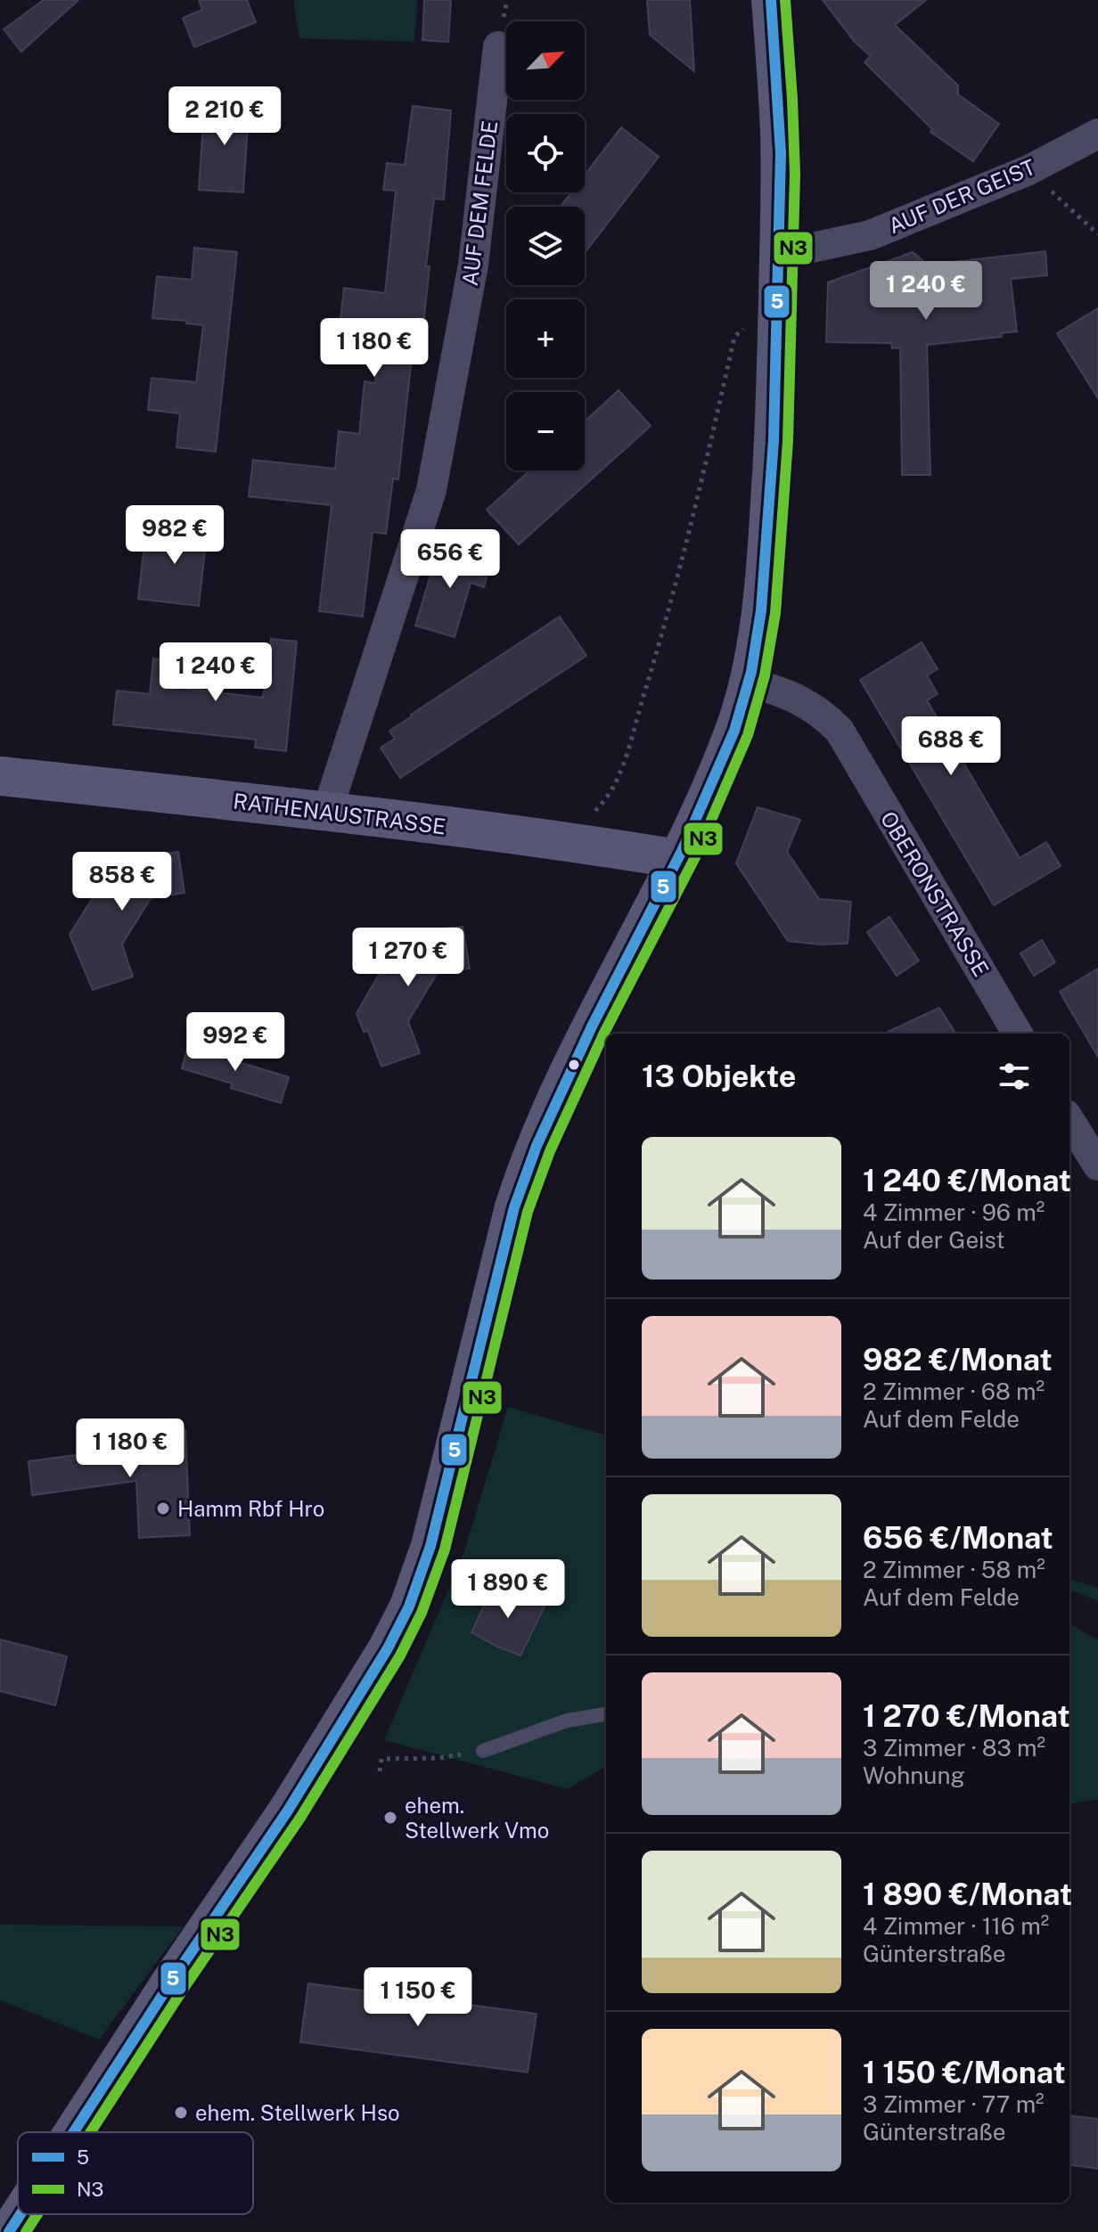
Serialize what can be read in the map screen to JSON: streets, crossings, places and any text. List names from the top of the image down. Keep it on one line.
{"streets":{"street":["AUF DER GEIST","AUF DEM FELDE","RATHENAUSTRASSE","OBERONSTRASSE"]},"crossings":[["AUF DEM FELDE","RATHENAUSTRASSE"]],"places":["Hamm Rbf Hro","ehem. Stellwerk Vmo","ehem. Stellwerk Hso"],"lines":["transit line 5","transit line N3"],"legend":["5","N3"],"north":"top right","page":{"map_buttons":["+","−"],"price":["2 210 €","1 240 €","1 180 €","982 €","656 €","1 240 €","688 €","858 €","1 270 €","992 €","1 180 €","1 890 €","1 150 €"],"heading":"13 Objekte","list":[{"name":"1 240 €/Monat","note":"4 Zimmer · 96 m² · Auf der Geist"},{"name":"982 €/Monat","note":"2 Zimmer · 68 m² · Auf dem Felde"},{"name":"656 €/Monat","note":"2 Zimmer · 58 m² · Auf dem Felde"},{"name":"1 270 €/Monat","note":"3 Zimmer · 83 m² · Wohnung"},{"name":"1 890 €/Monat","note":"4 Zimmer · 116 m² · Günterstraße"},{"name":"1 150 €/Monat","note":"3 Zimmer · 77 m² · Günterstraße"}]}}
